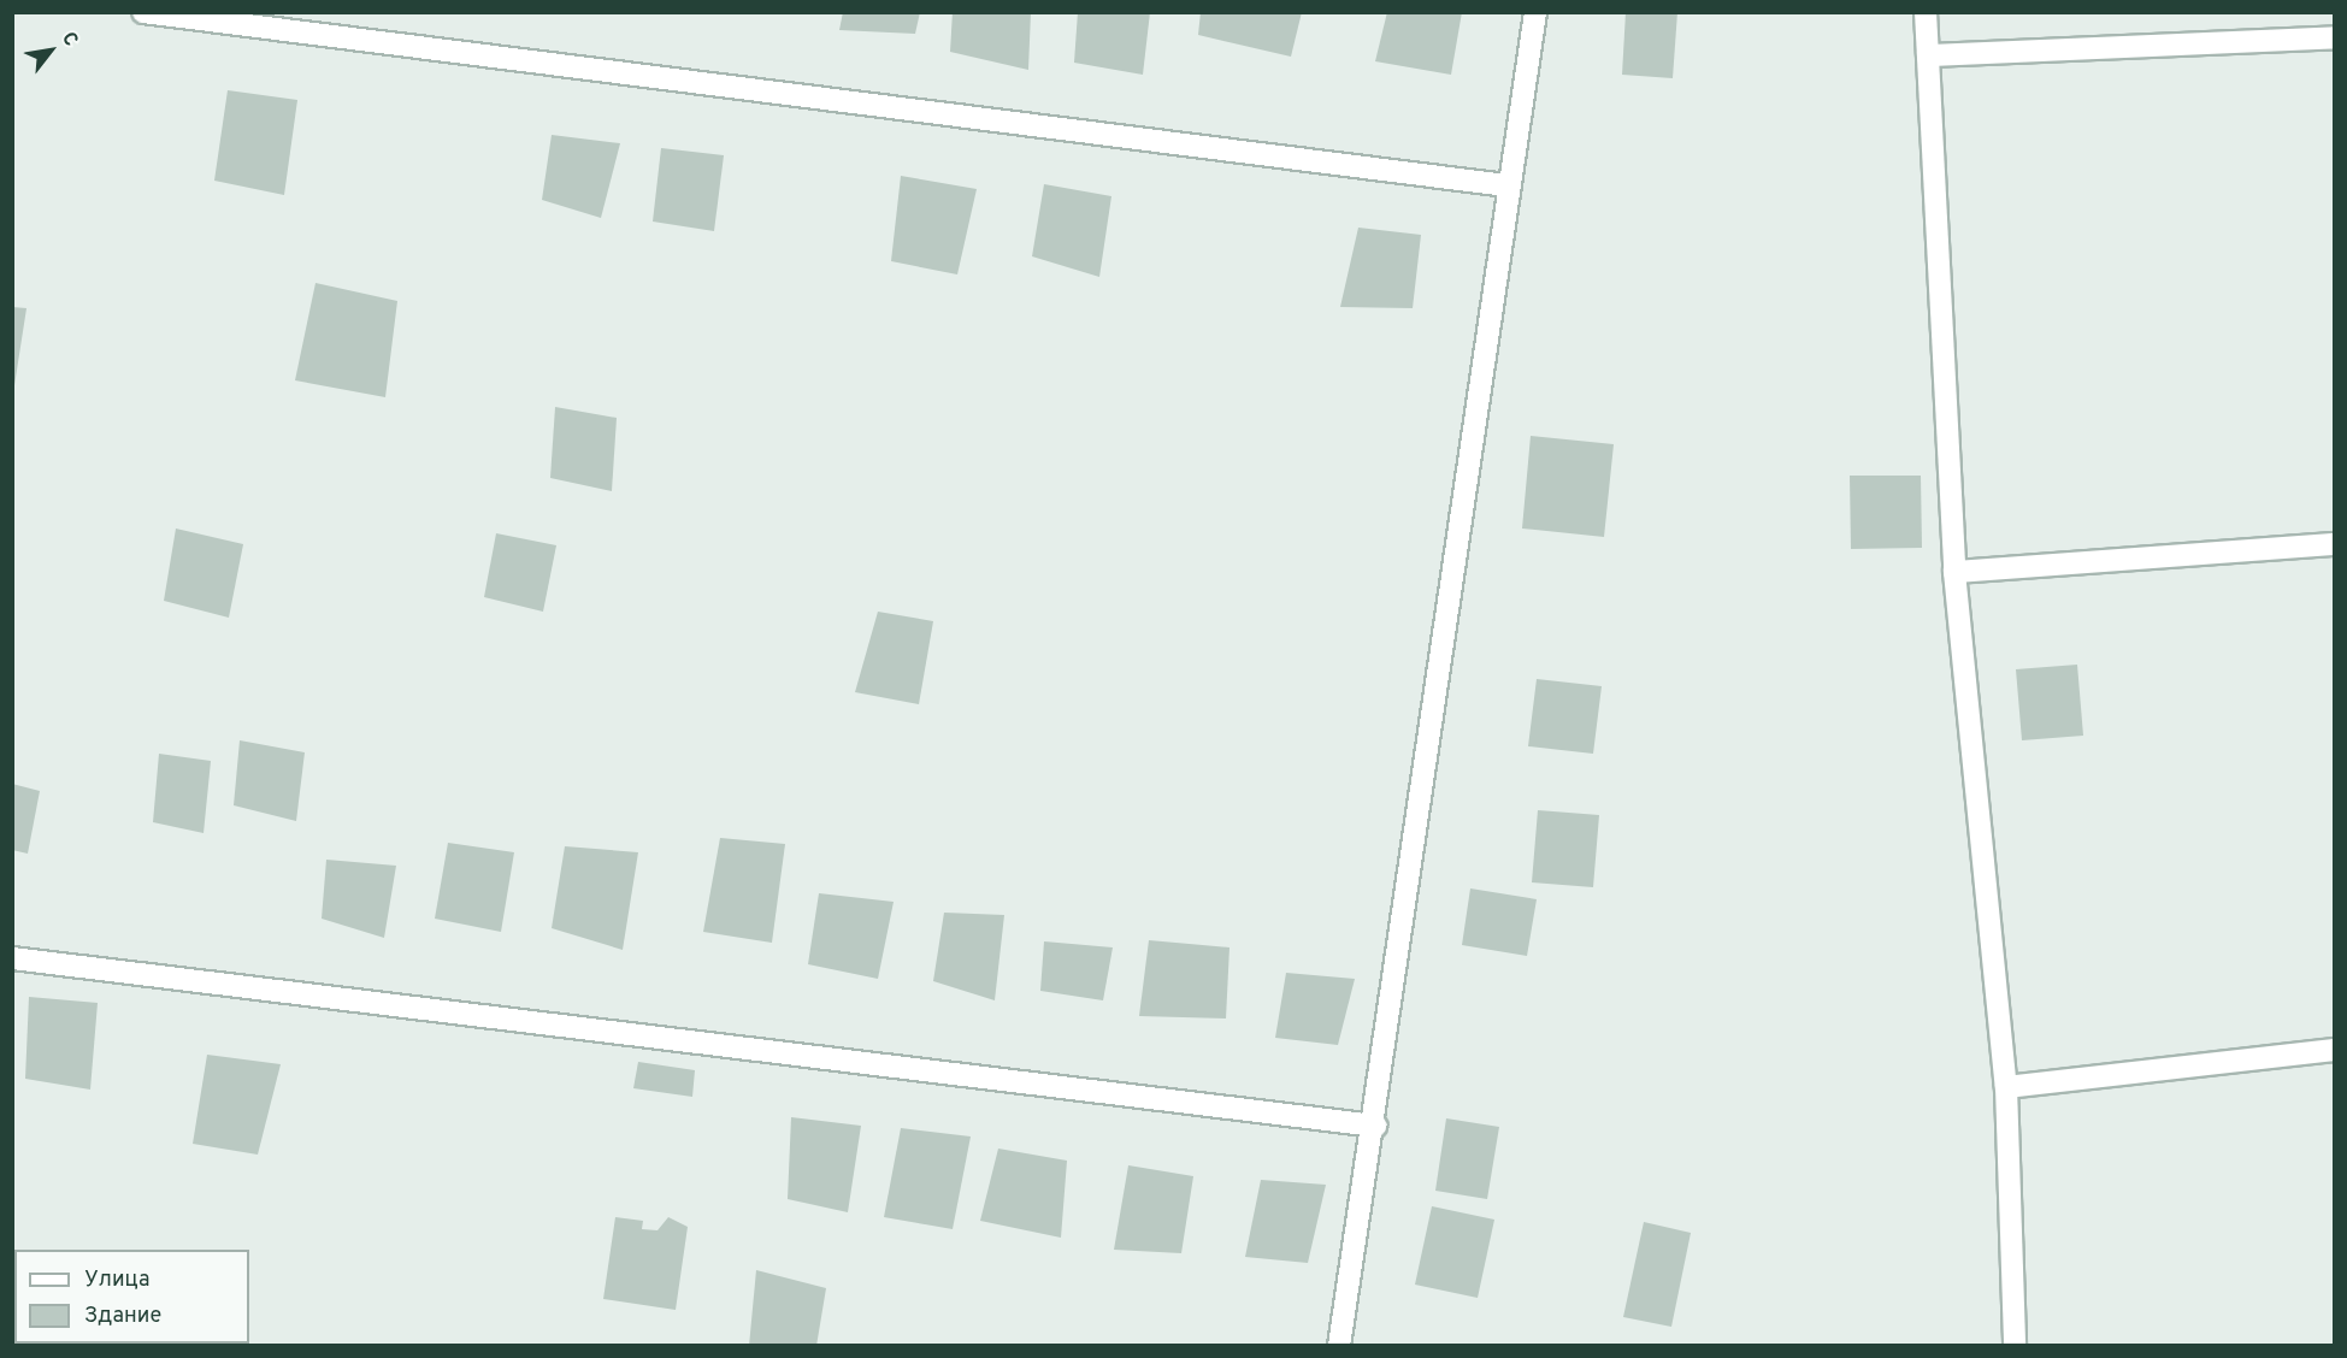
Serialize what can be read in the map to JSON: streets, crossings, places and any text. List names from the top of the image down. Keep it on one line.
{"legend":["Улица","Здание"],"north":"top right"}
